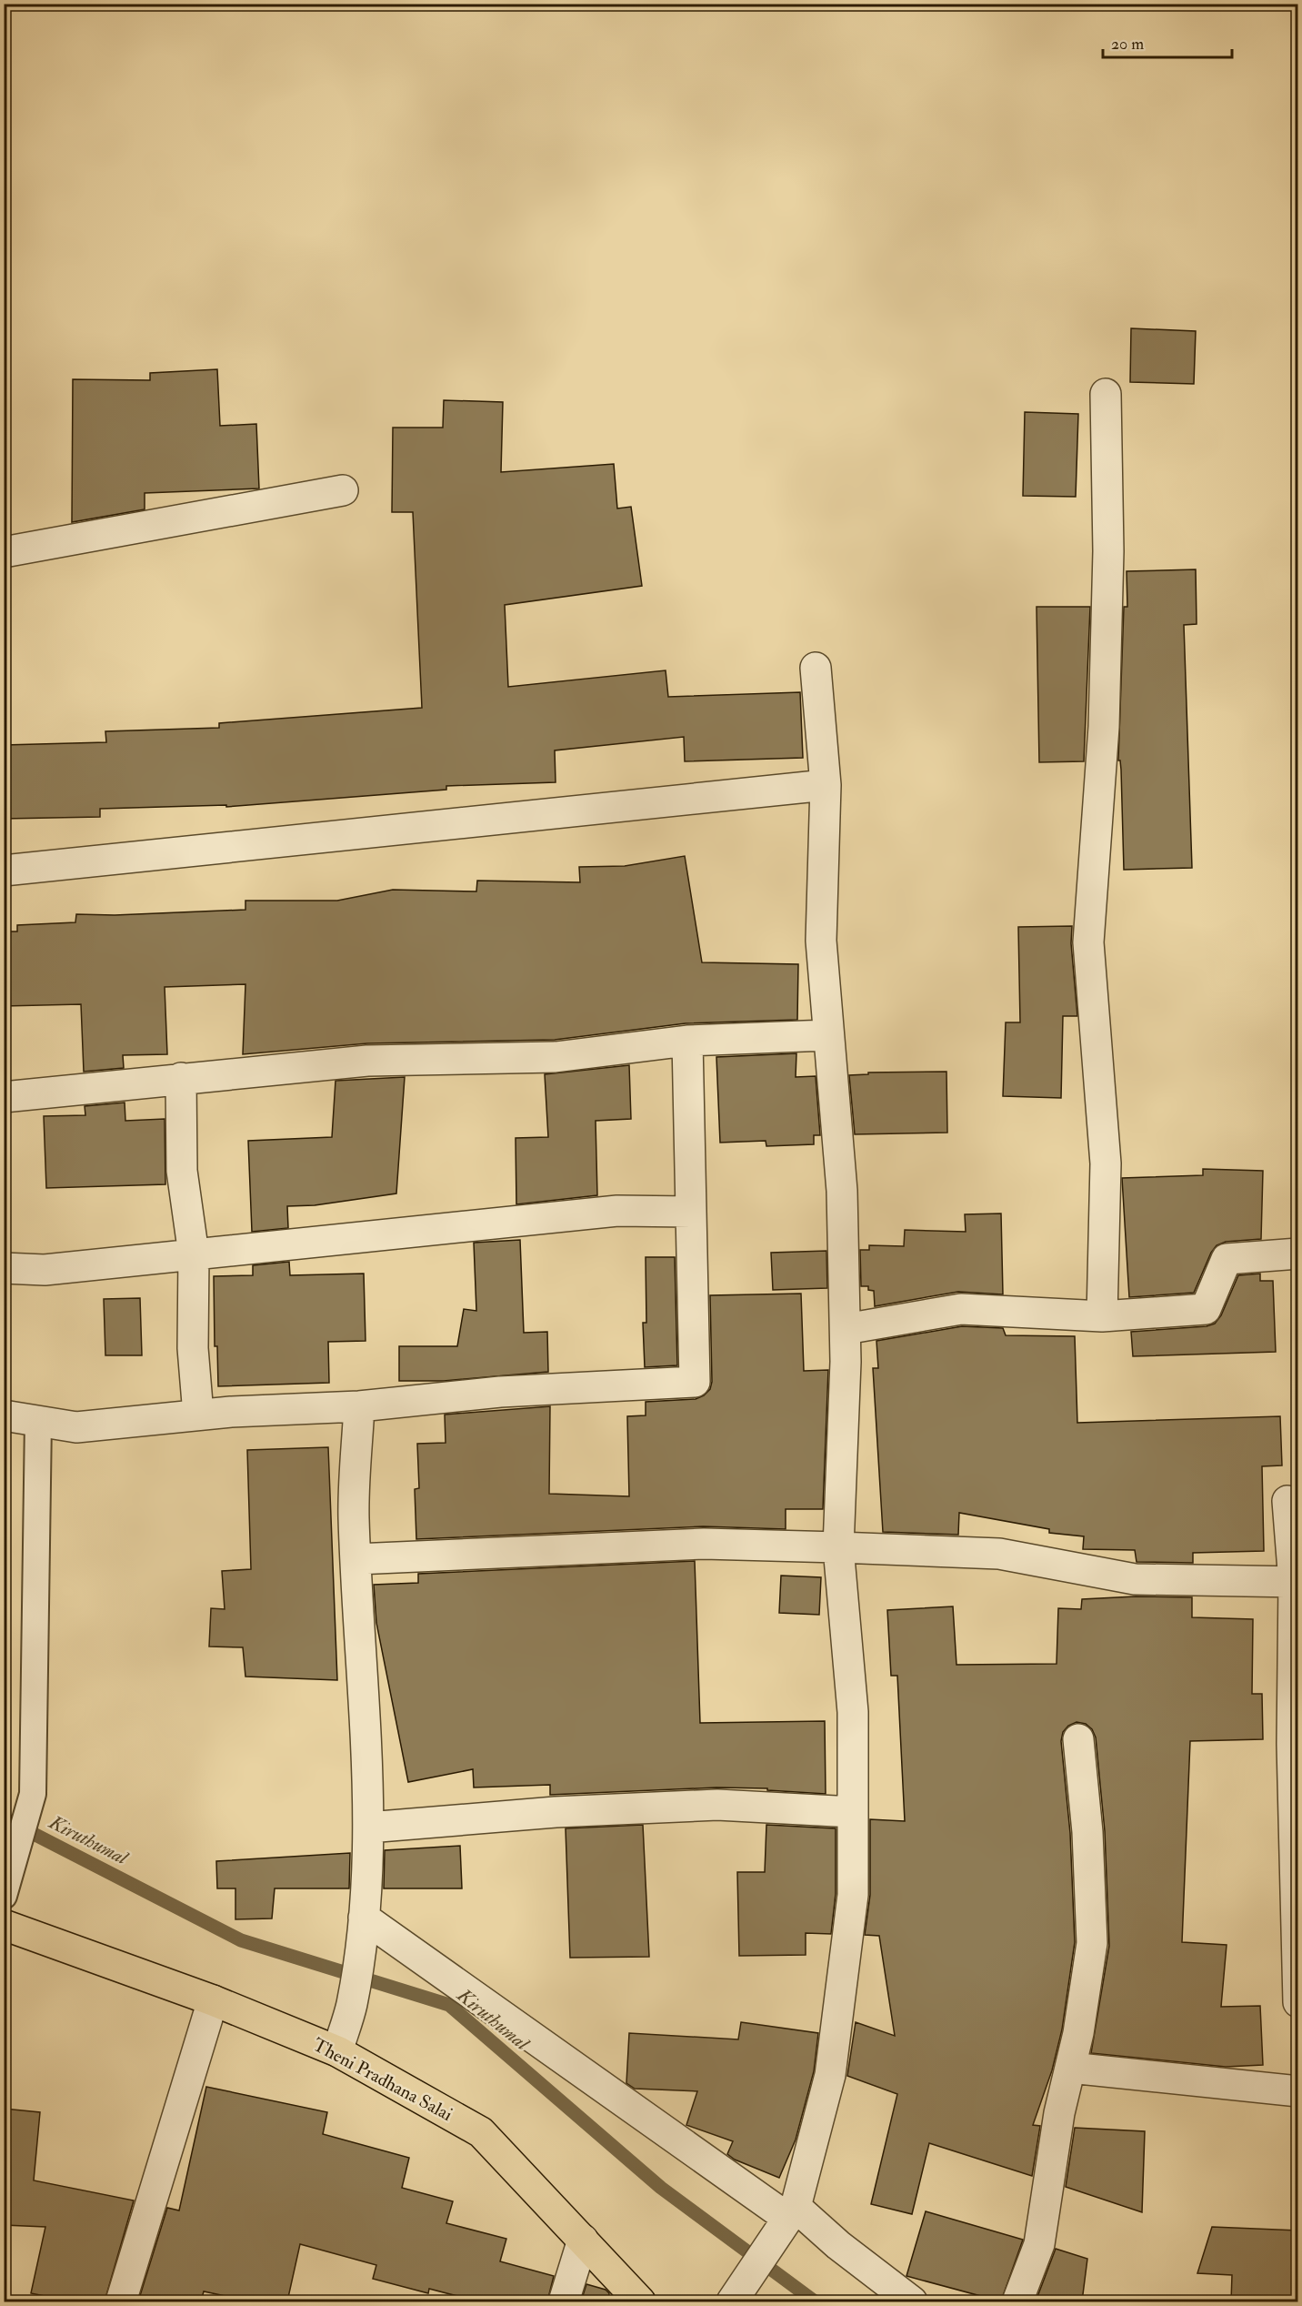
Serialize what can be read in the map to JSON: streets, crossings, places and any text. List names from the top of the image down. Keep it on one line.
{"streets":{"main road":["Theni Pradhana Salai"]},"water":["Kiruthumal"],"scale_bar":"20 m"}
